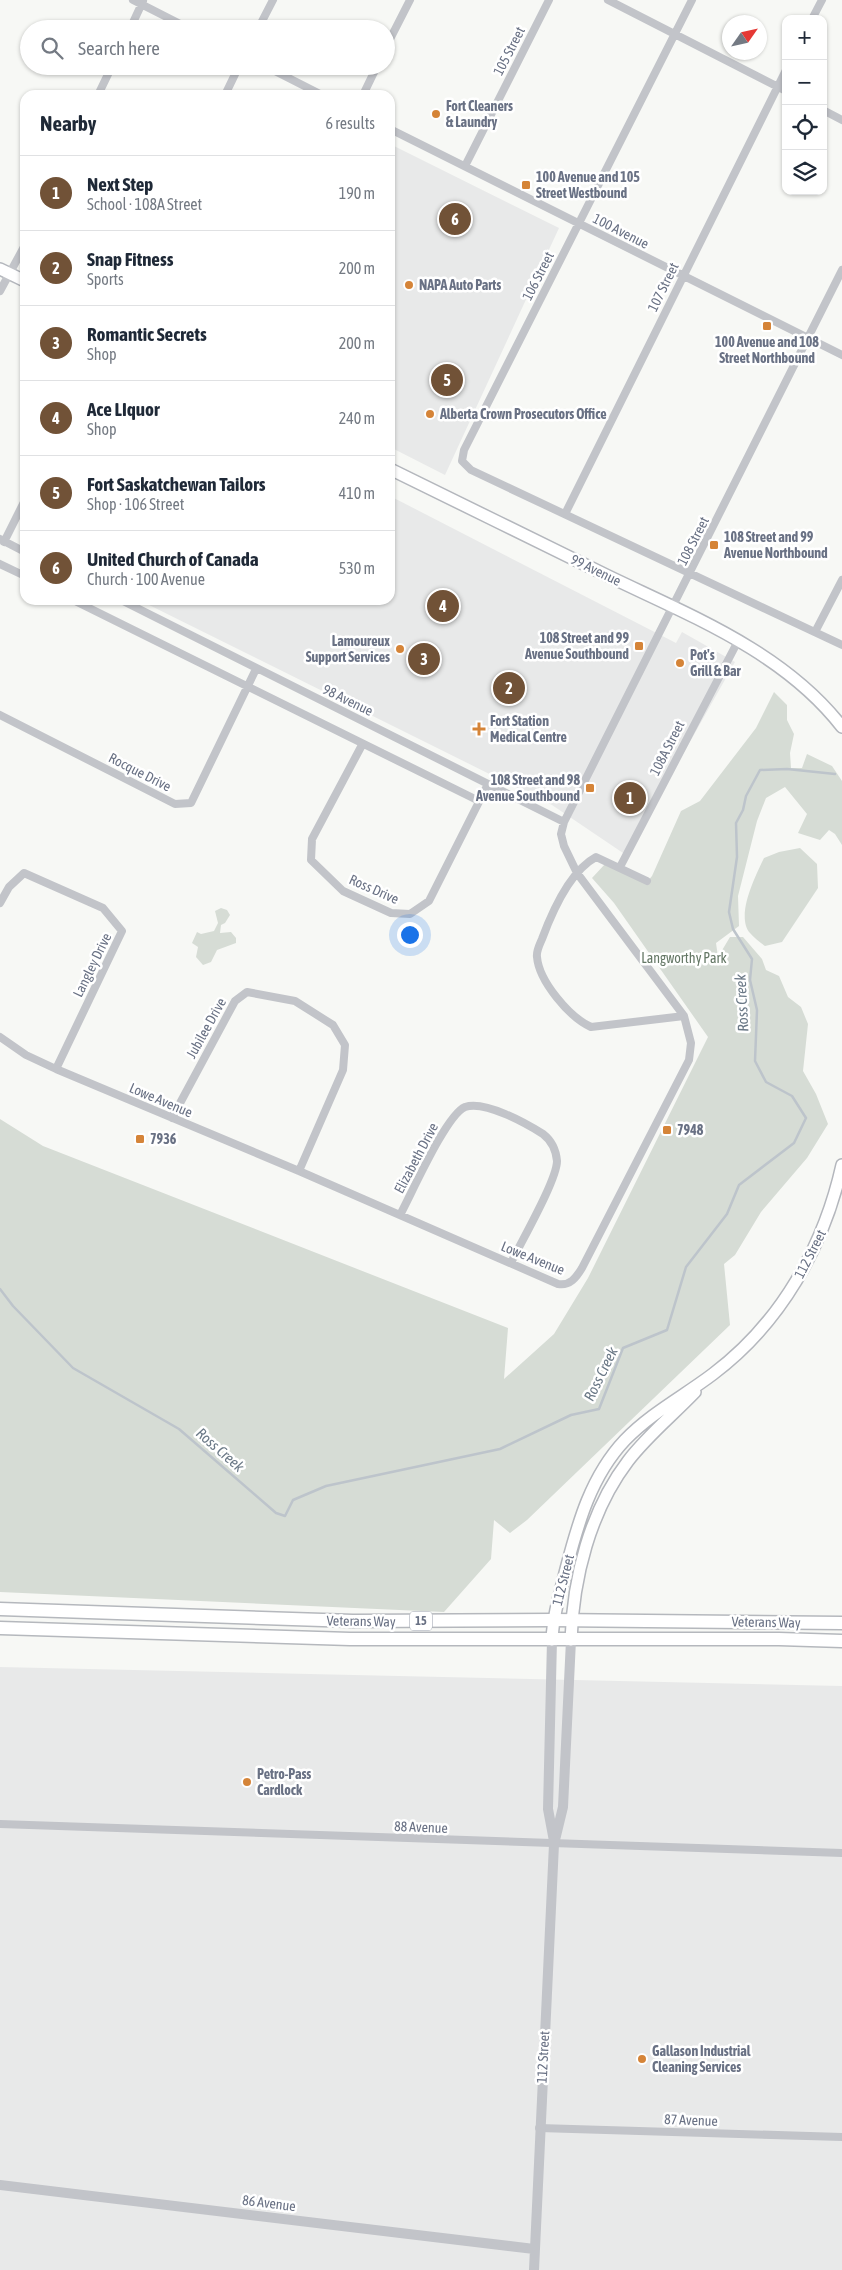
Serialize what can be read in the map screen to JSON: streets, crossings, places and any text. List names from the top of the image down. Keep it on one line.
{"streets":{"main road":["99 Avenue","112 Street","Veterans Way","15"],"street":["105 Street","100 Avenue","106 Street","107 Street","108 Street","98 Avenue","108A Street","Rocque Drive","Ross Drive","Langley Drive","Jubilee Drive","Lowe Avenue","Elizabeth Drive","88 Avenue","87 Avenue","86 Avenue"]},"crossings":[["105 Street","100 Avenue"],["100 Avenue","106 Street"],["100 Avenue","107 Street"],["100 Avenue","108 Street"],["106 Street","107 Street"],["108 Street","99 Avenue"],["108 Street","98 Avenue"],["108 Street","Lowe Avenue"],["99 Avenue","108A Street"],["98 Avenue","Rocque Drive"],["98 Avenue","Ross Drive"],["98 Avenue","Lowe Avenue"],["Langley Drive","Lowe Avenue"],["Jubilee Drive","Lowe Avenue"],["Lowe Avenue","Elizabeth Drive"],["112 Street","Veterans Way"],["112 Street","88 Avenue"],["112 Street","87 Avenue"],["112 Street","86 Avenue"]],"water":["Ross Creek"],"parks":["Langworthy Park"],"places":{"other":["Fort Cleaners & Laundry","NAPA Auto Parts","Alberta Crown Prosecutors Office","Lamoureux Support Services","Pot's Grill & Bar","Petro-Pass Cardlock","Gallason Industrial Cleaning Services"],"transit":["100 Avenue and 105 Street Westbound","100 Avenue and 108 Street Northbound","108 Street and 99 Avenue Northbound","108 Street and 99 Avenue Southbound","108 Street and 98 Avenue Southbound","7948","7936"],"health":["Fort Station Medical Centre"]},"north":"top right","page":{"map_buttons":["+","−"],"search":"Search here","heading":["Nearby","6 results"],"list":[{"mark":"1","name":"Next Step","note":"School · 108A Street","value":"190 m"},{"mark":"2","name":"Snap Fitness","note":"Sports","value":"200 m"},{"mark":"3","name":"Romantic Secrets","note":"Shop","value":"200 m"},{"mark":"4","name":"Ace LIquor","note":"Shop","value":"240 m"},{"mark":"5","name":"Fort Saskatchewan Tailors","note":"Shop · 106 Street","value":"410 m"},{"mark":"6","name":"United Church of Canada","note":"Church · 100 Avenue","value":"530 m"}],"pins":["6","5","4","3","2","1"]}}
